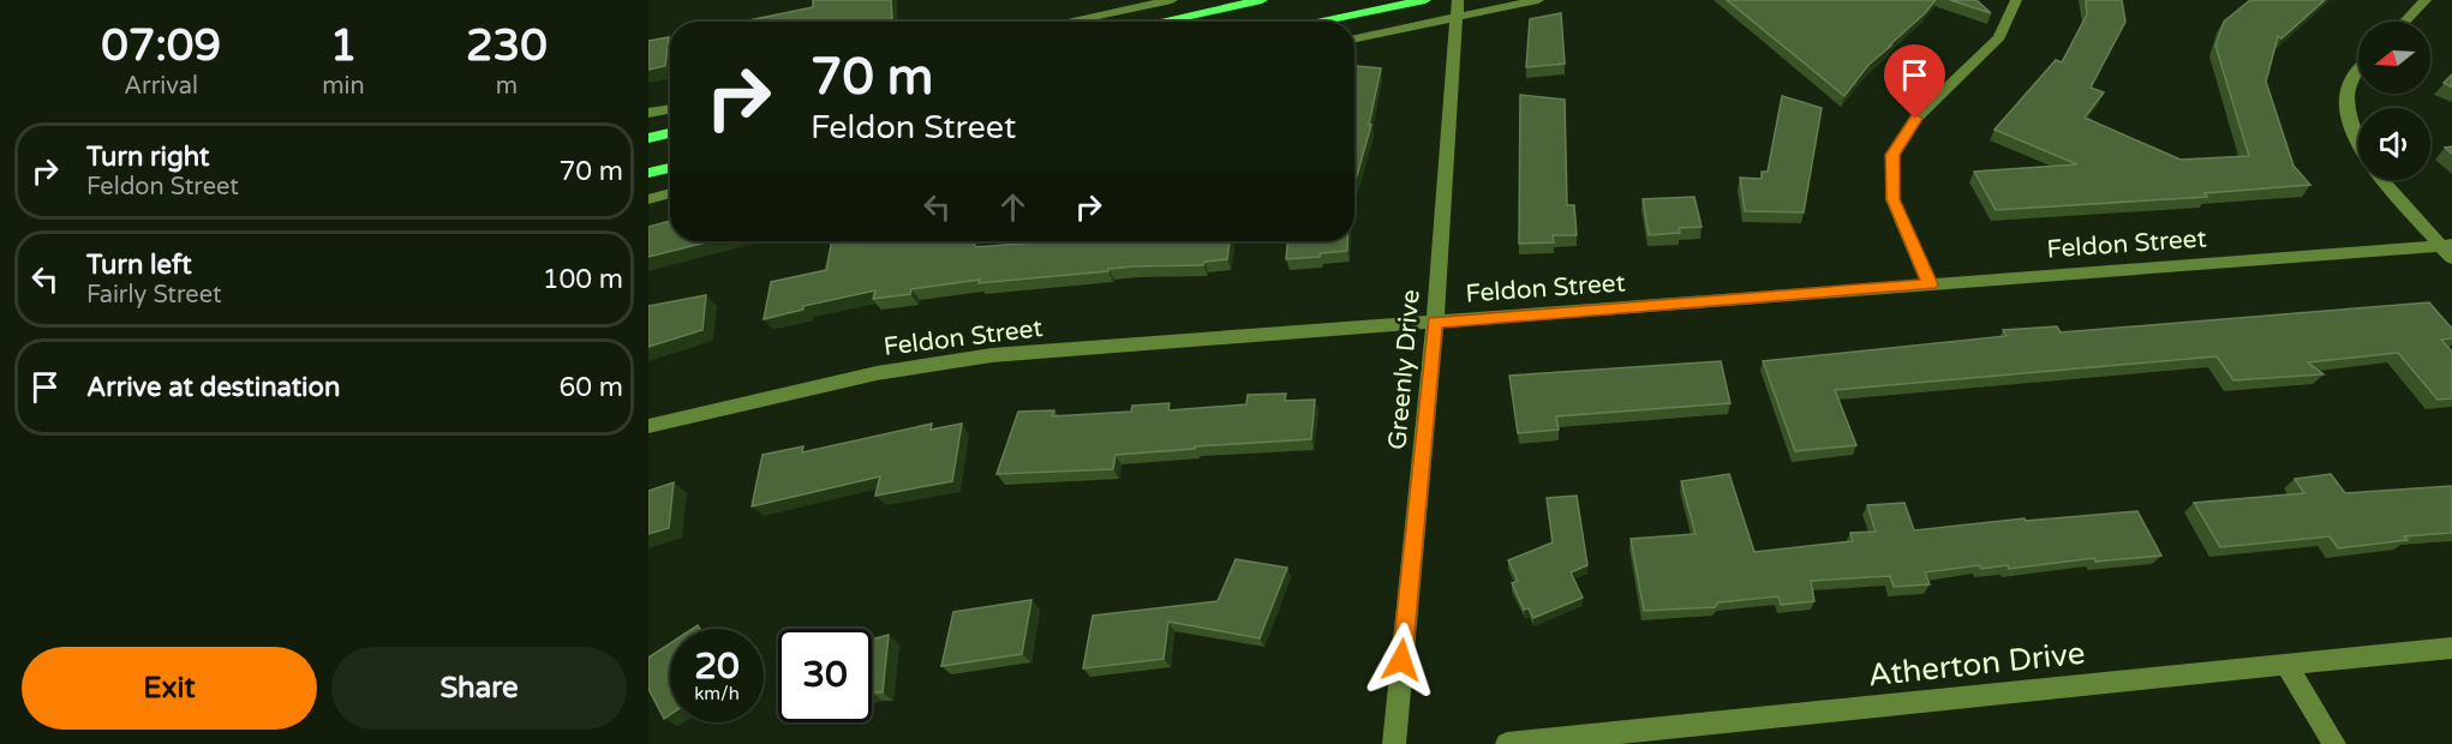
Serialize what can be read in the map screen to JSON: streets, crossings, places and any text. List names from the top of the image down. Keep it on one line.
{"streets":{"street":["Feldon Street","Greenly Drive","Atherton Drive"]},"crossings":[["Feldon Street","Greenly Drive"]],"north":"left","page":{"eta":["07:09","Arrival","1","min","230","m"],"turn":["70 m","Feldon Street"],"list":[{"name":"Turn right","note":"Feldon Street","value":"70 m"},{"name":"Turn left","note":"Fairly Street","value":"100 m"},{"name":"Arrive at destination","value":"60 m"}],"speed":"20 km/h","limit":"30","buttons":["Exit","Share"]}}
